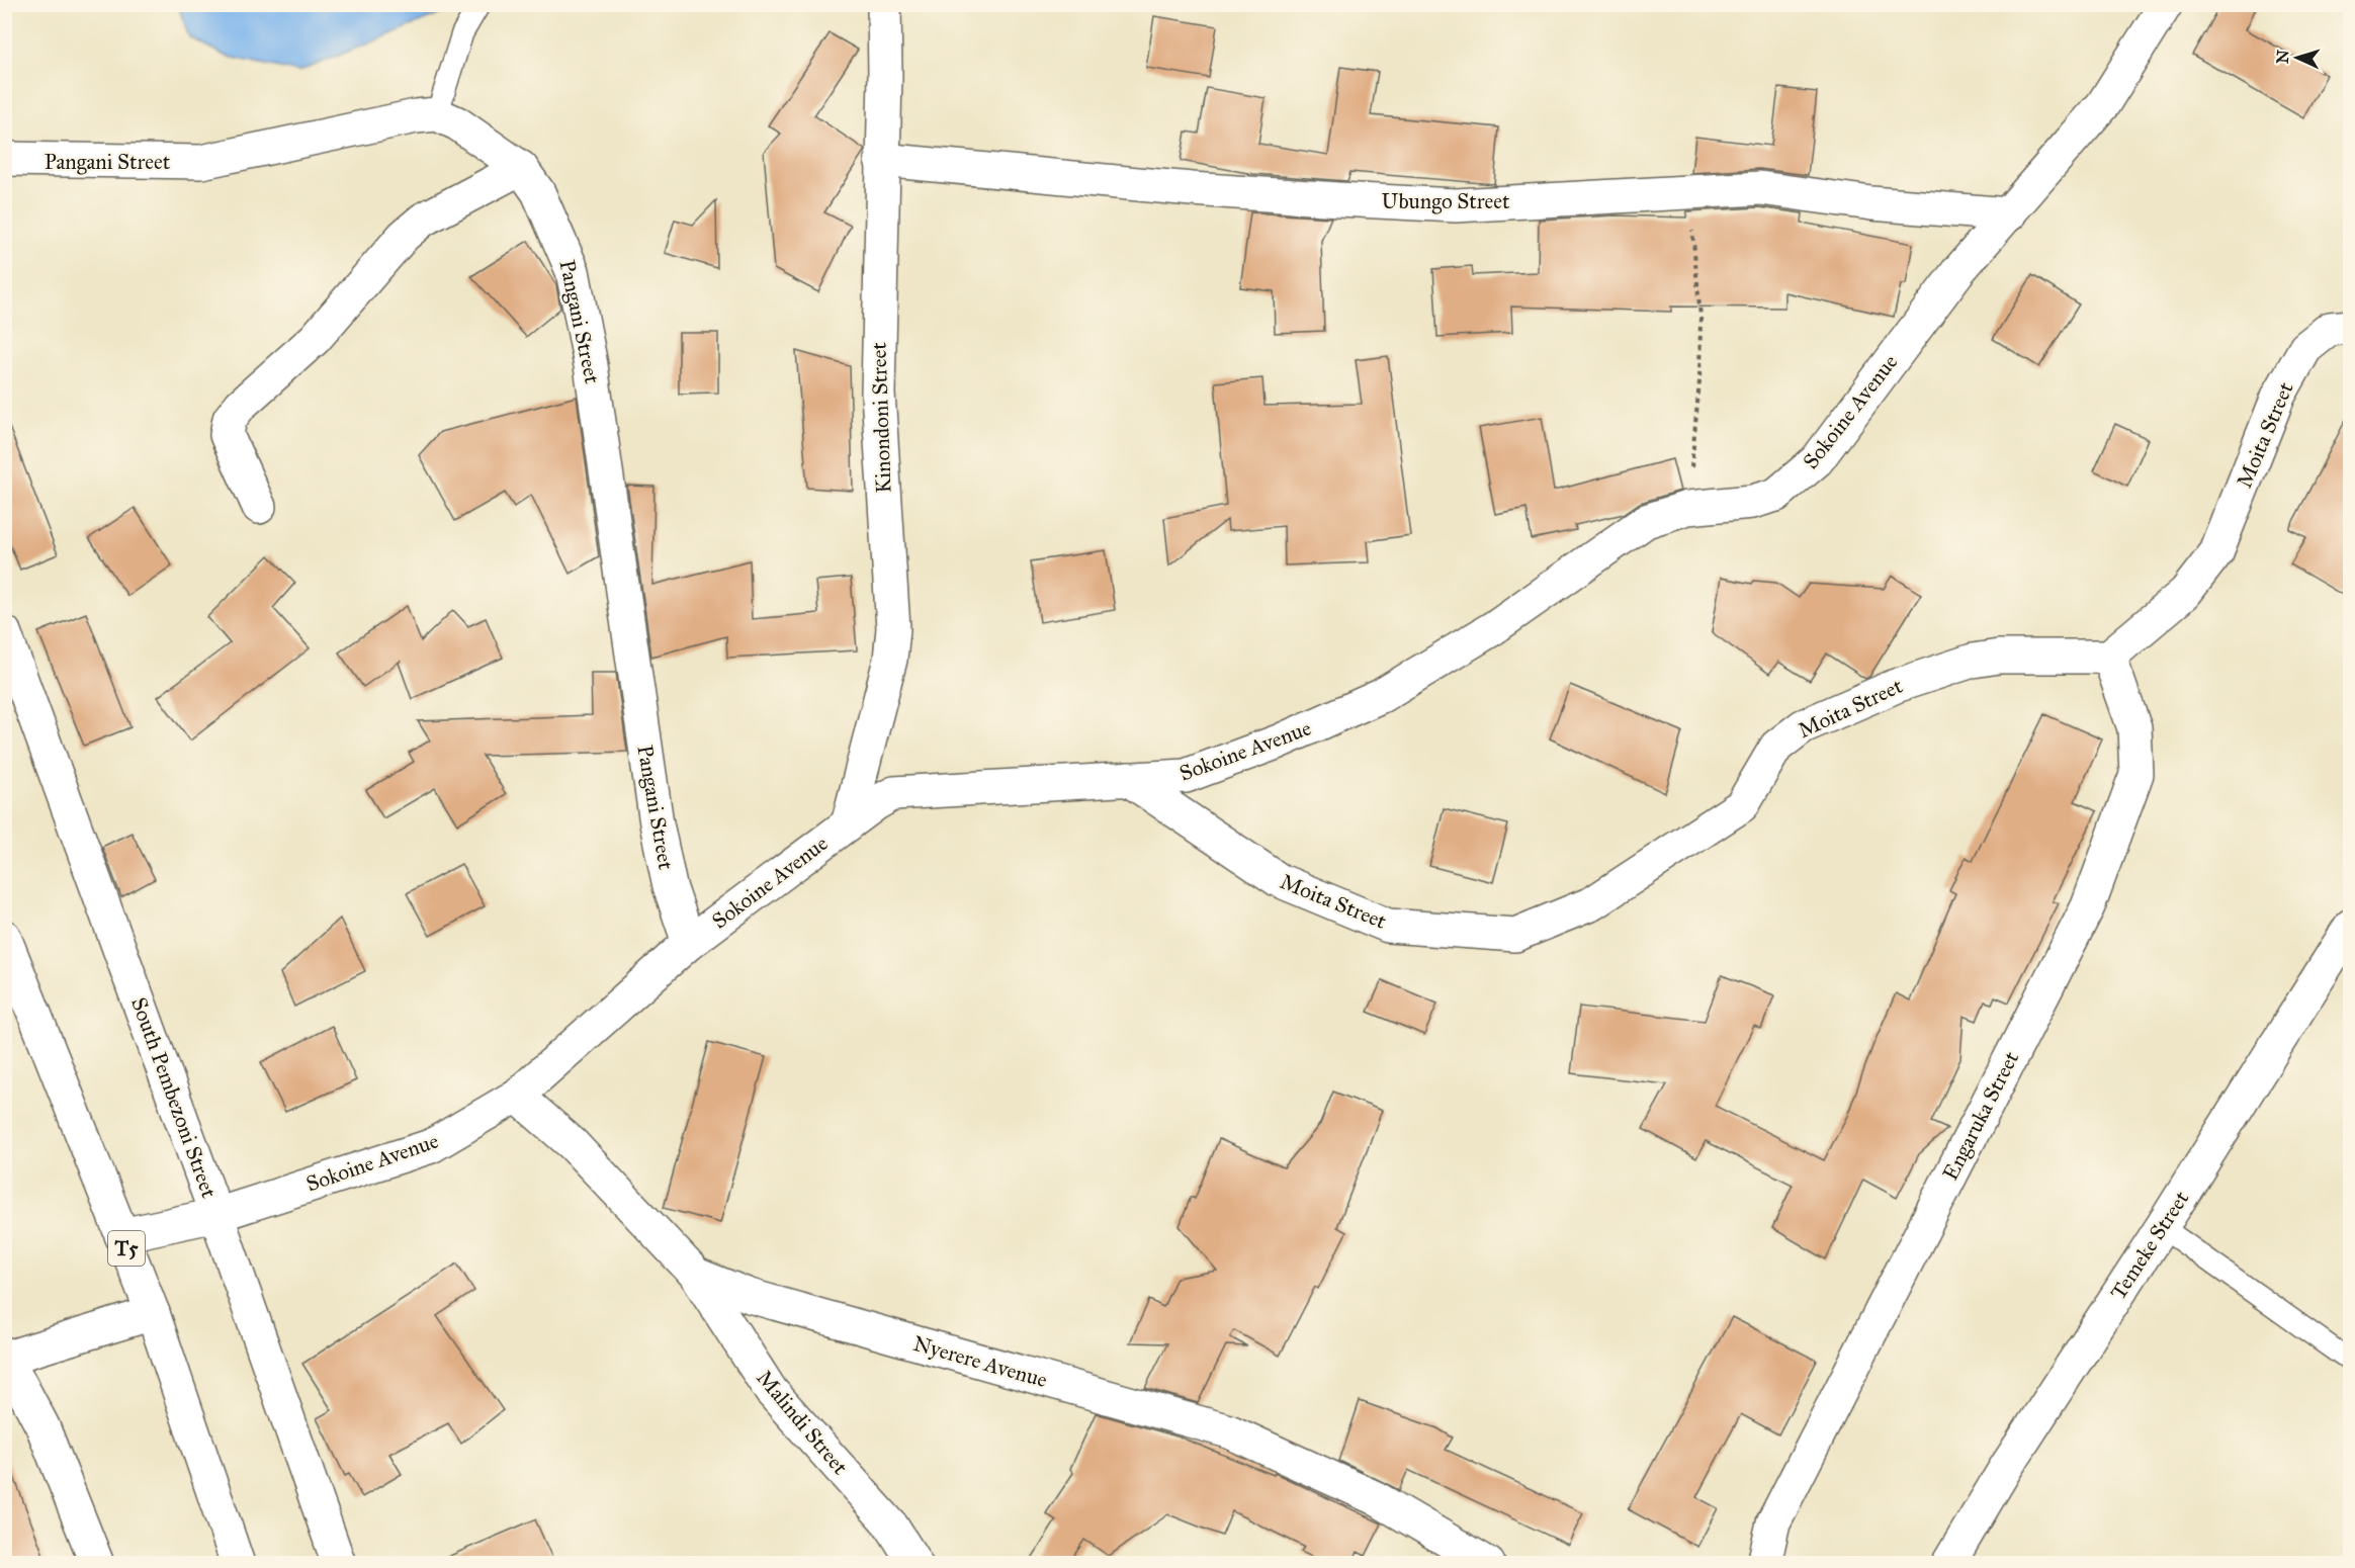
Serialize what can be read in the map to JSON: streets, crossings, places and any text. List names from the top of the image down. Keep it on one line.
{"streets":{"main road":["Pangani Street","Ubungo Street","Sokoine Avenue","Kinondoni Street","Moita Street","South Pembezoni Street","Engaruka Street","Temeke Street","T5","Nyerere Avenue","Malindi Street"]},"crossings":[["Pangani Street","Sokoine Avenue"],["Ubungo Street","Sokoine Avenue"],["Ubungo Street","Kinondoni Street"],["Sokoine Avenue","Kinondoni Street"],["Sokoine Avenue","Moita Street"],["Sokoine Avenue","South Pembezoni Street"],["Sokoine Avenue","T5"],["Sokoine Avenue","Nyerere Avenue"],["Moita Street","Engaruka Street"],["Nyerere Avenue","Malindi Street"]],"north":"left"}
